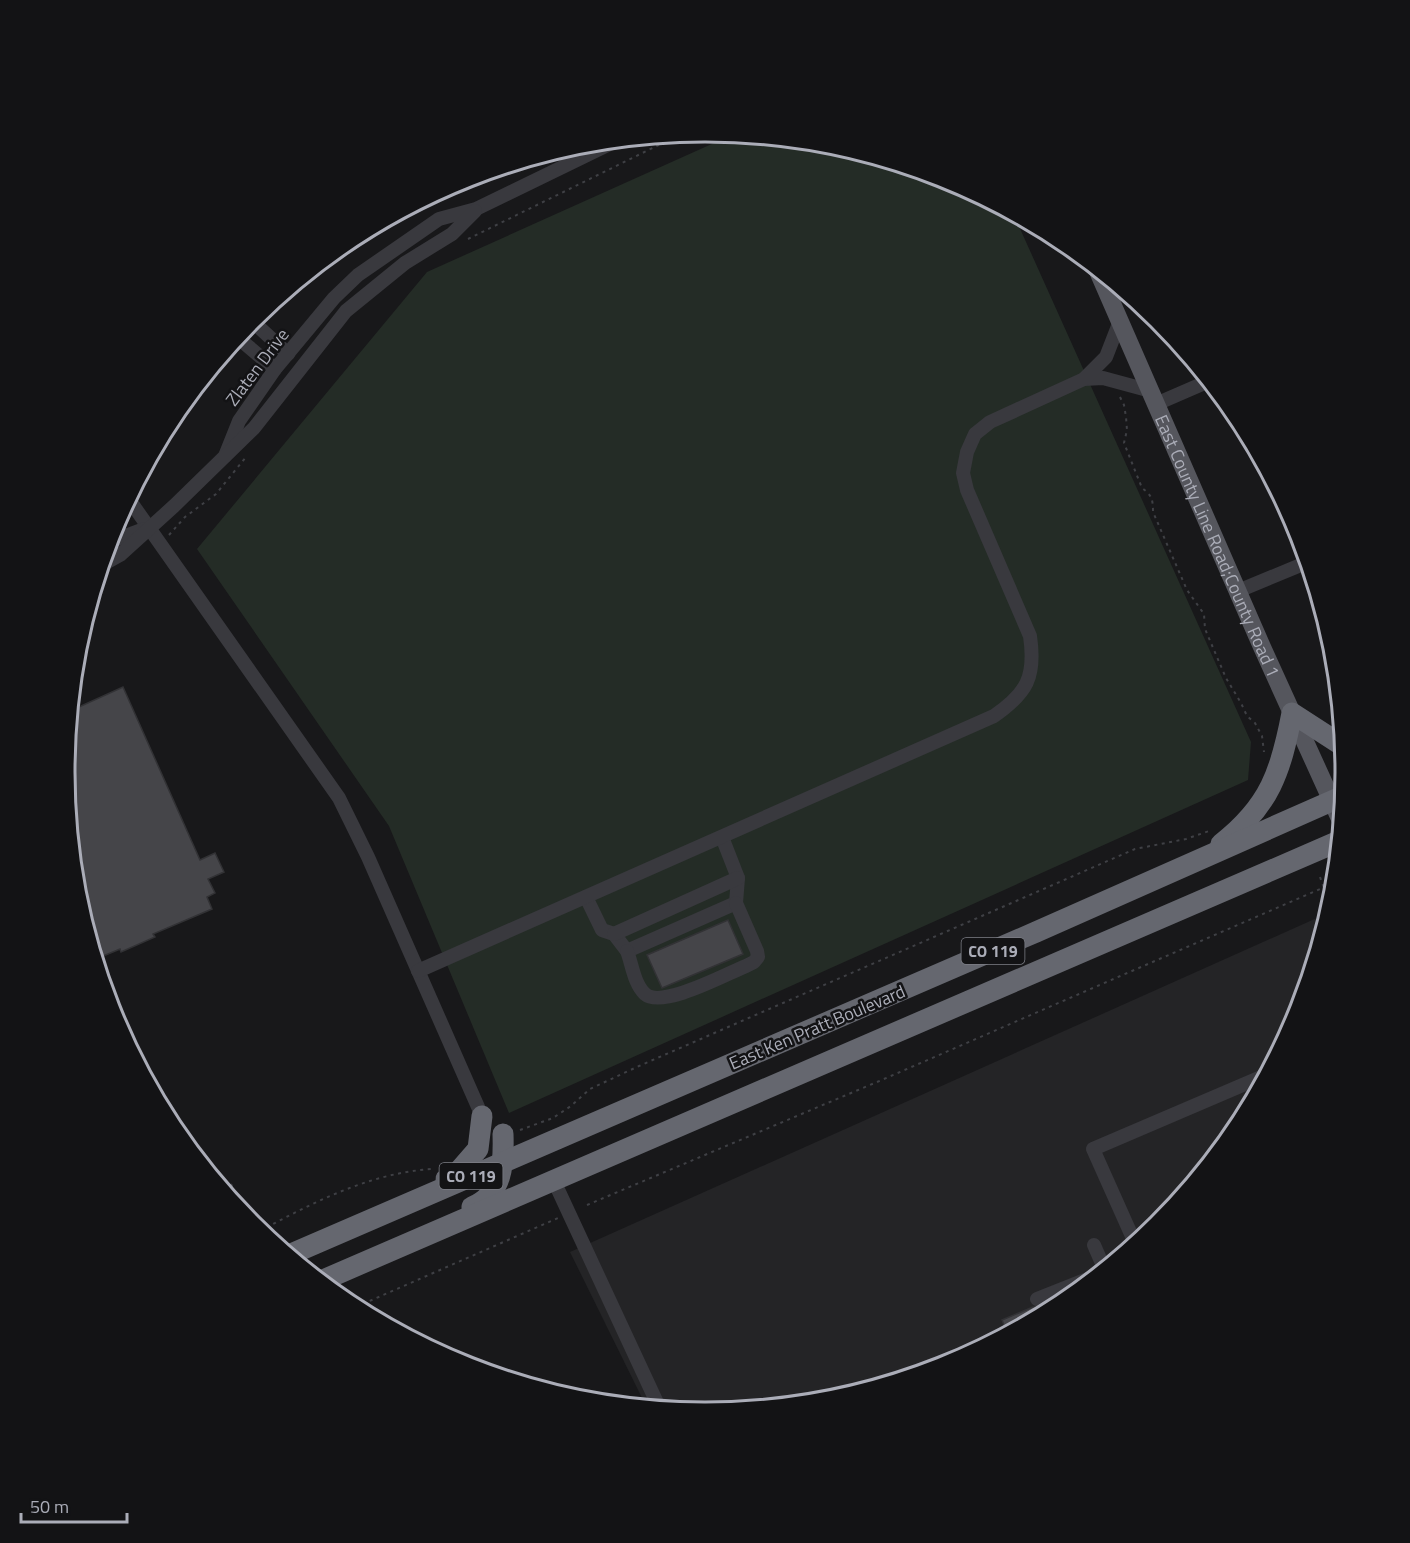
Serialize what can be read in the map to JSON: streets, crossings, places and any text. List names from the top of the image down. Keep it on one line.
{"streets":{"highway":["CO 119","East Ken Pratt Boulevard"],"main road":["East County Line Road;County Road 1"],"street":["Zlaten Drive"]},"scale_bar":"50 m"}
